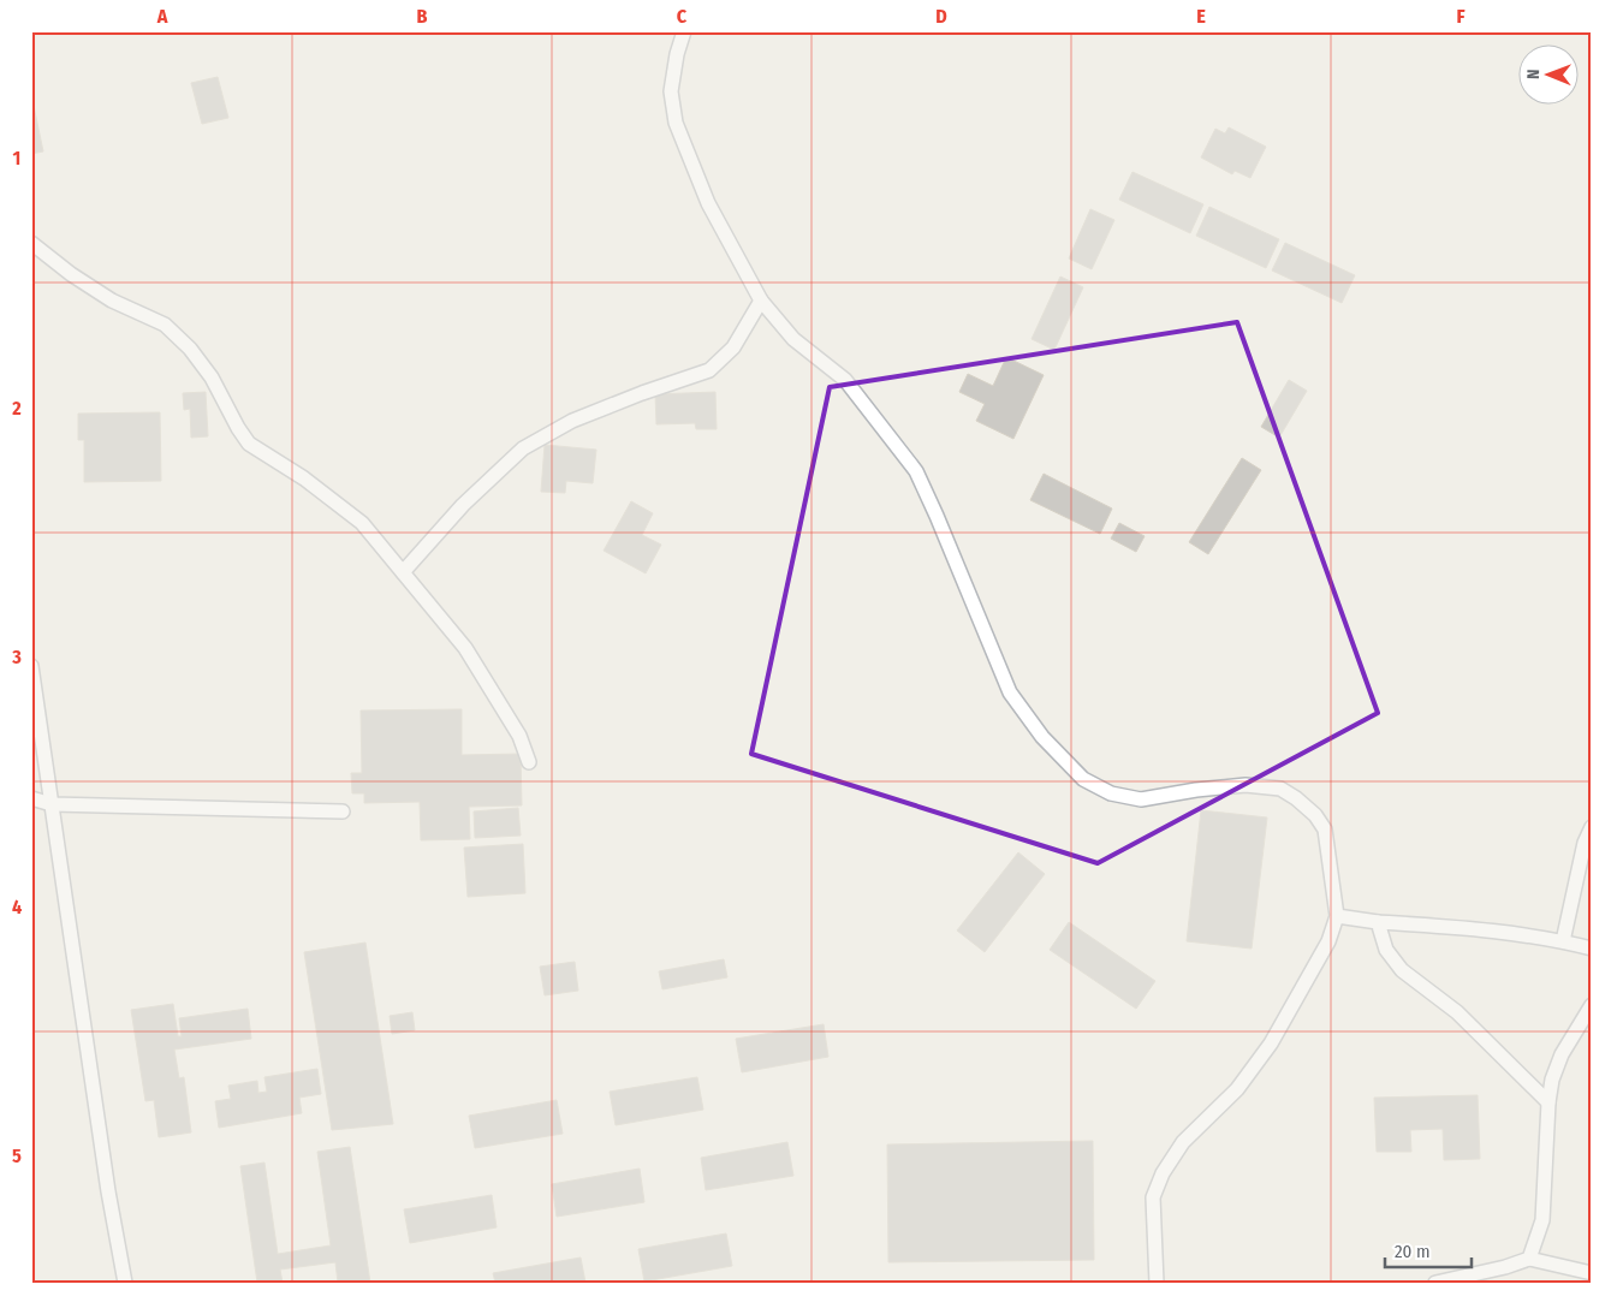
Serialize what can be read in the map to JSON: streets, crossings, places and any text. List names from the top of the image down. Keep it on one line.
{"scale_bar":"20 m","north":"left","grid":{"columns":["A","B","C","D","E","F"],"rows":["1","2","3","4","5"]}}
